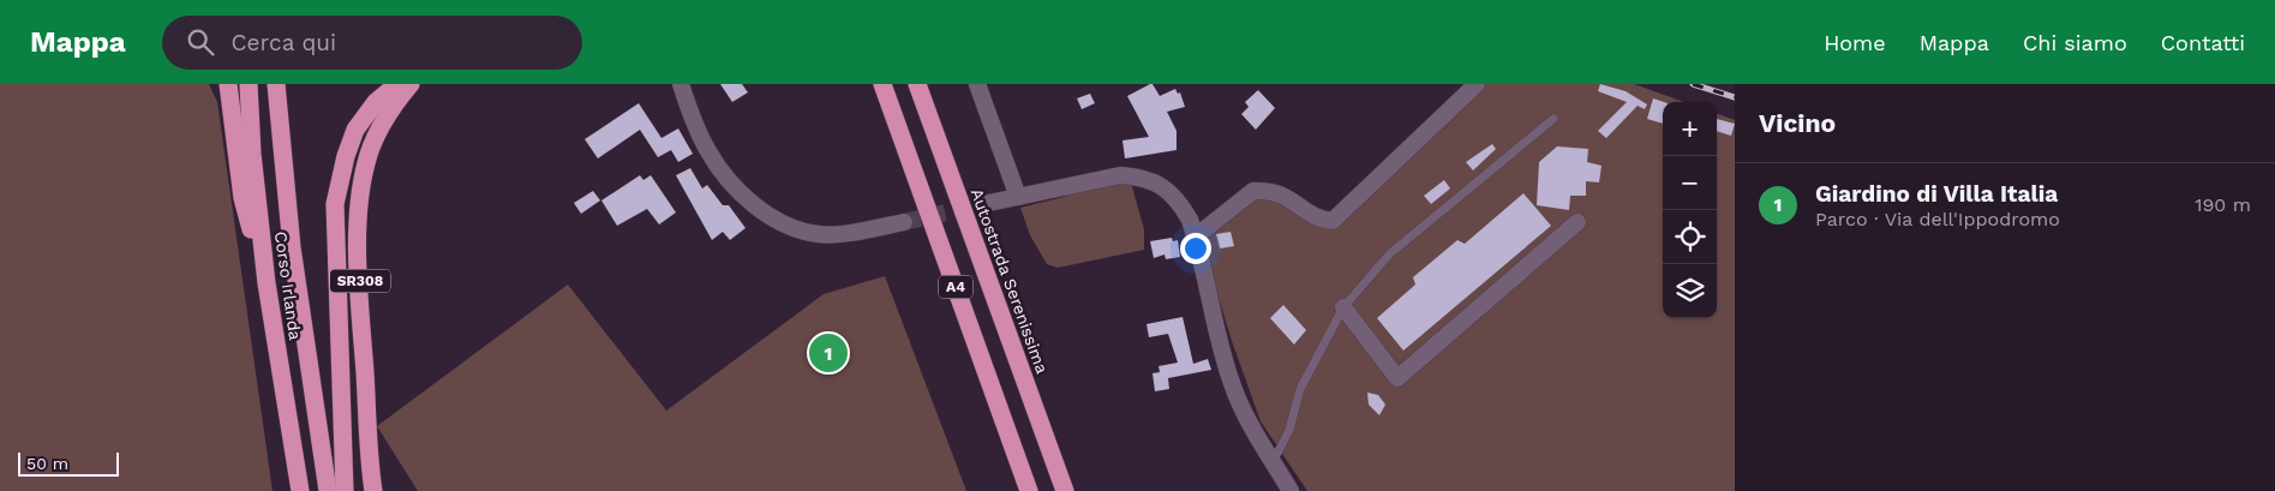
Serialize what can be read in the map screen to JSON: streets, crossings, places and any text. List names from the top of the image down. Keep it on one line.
{"streets":{"highway":["SR308","Autostrada Serenissima","Corso Irlanda","A4"]},"scale_bar":"50 m","page":{"header":"Mappa","search":"Cerca qui","nav":["Home","Mappa","Chi siamo","Contatti"],"heading":"Vicino","map_buttons":["+","−"],"list":[{"mark":"1","name":"Giardino di Villa Italia","note":"Parco · Via dell'Ippodromo","value":"190 m"}],"pins":"1","scale":"50 m"}}
